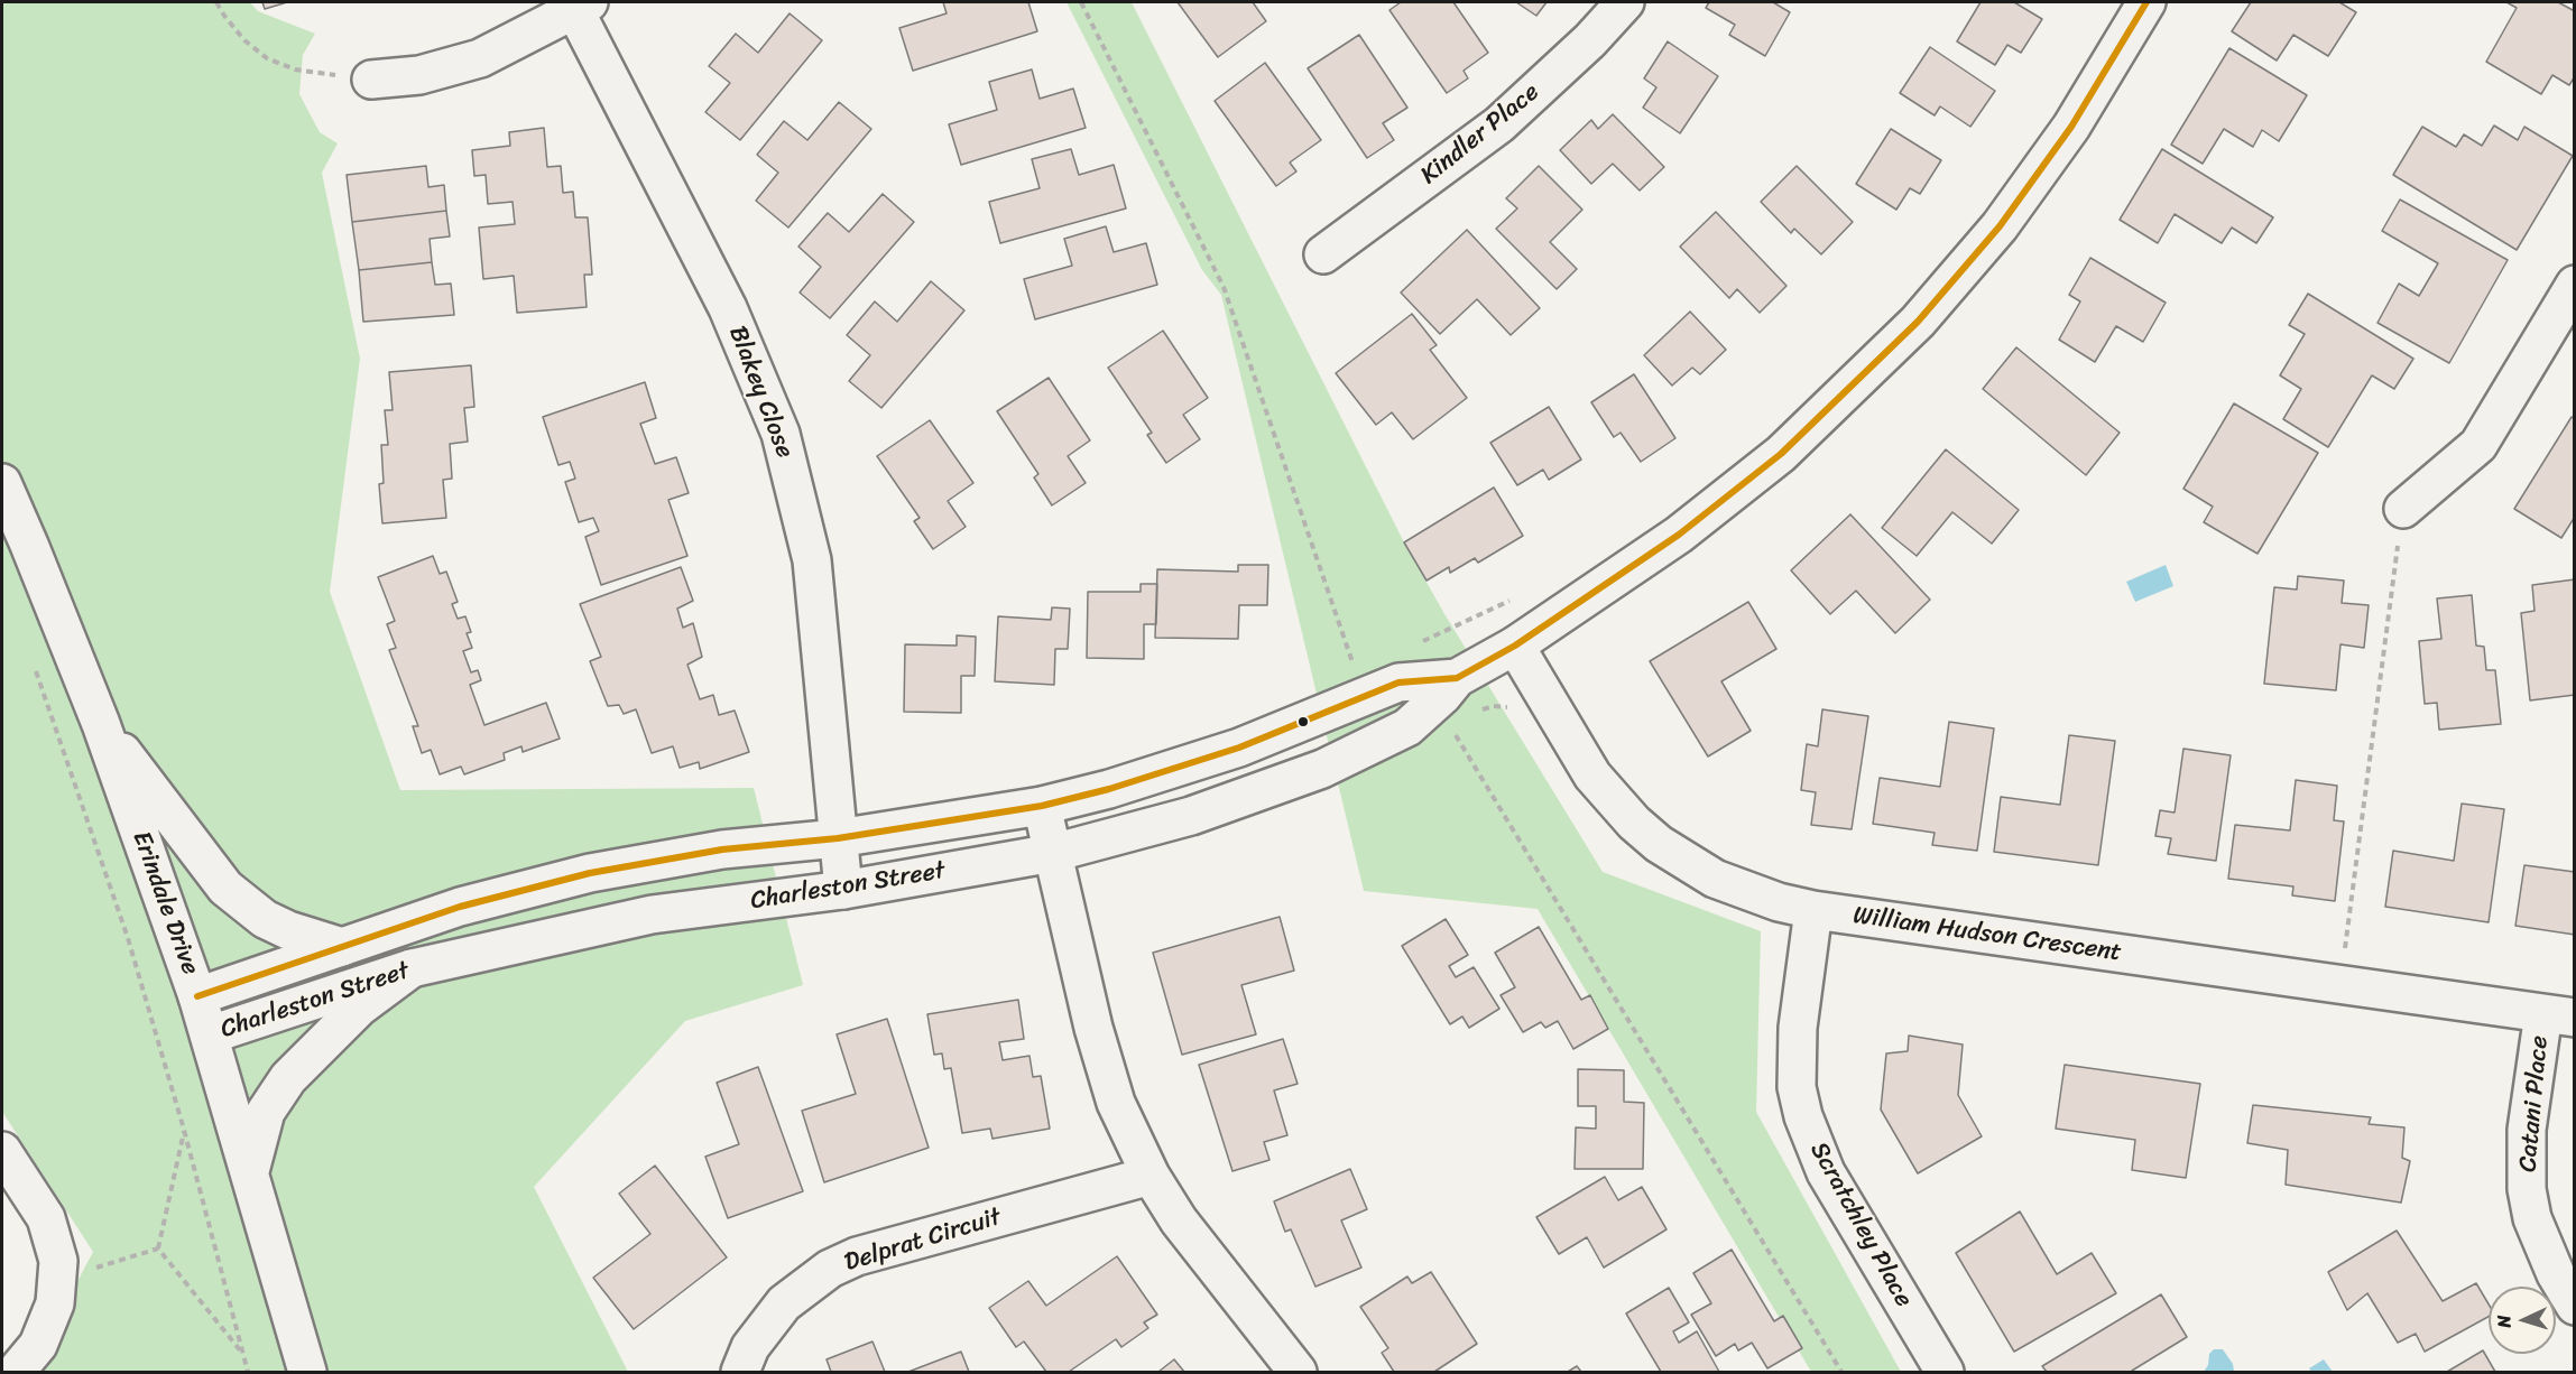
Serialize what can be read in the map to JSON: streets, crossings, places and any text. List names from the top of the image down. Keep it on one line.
{"streets":{"street":["Kindler Place","Blakey Close","Charleston Street","Erindale Drive","William Hudson Crescent","Catani Place","Scratchley Place","Delprat Circuit"]},"crossings":[["Blakey Close","Charleston Street"],["Charleston Street","Erindale Drive"],["Charleston Street","William Hudson Crescent"],["William Hudson Crescent","Catani Place"],["William Hudson Crescent","Scratchley Place"]],"north":"left"}
